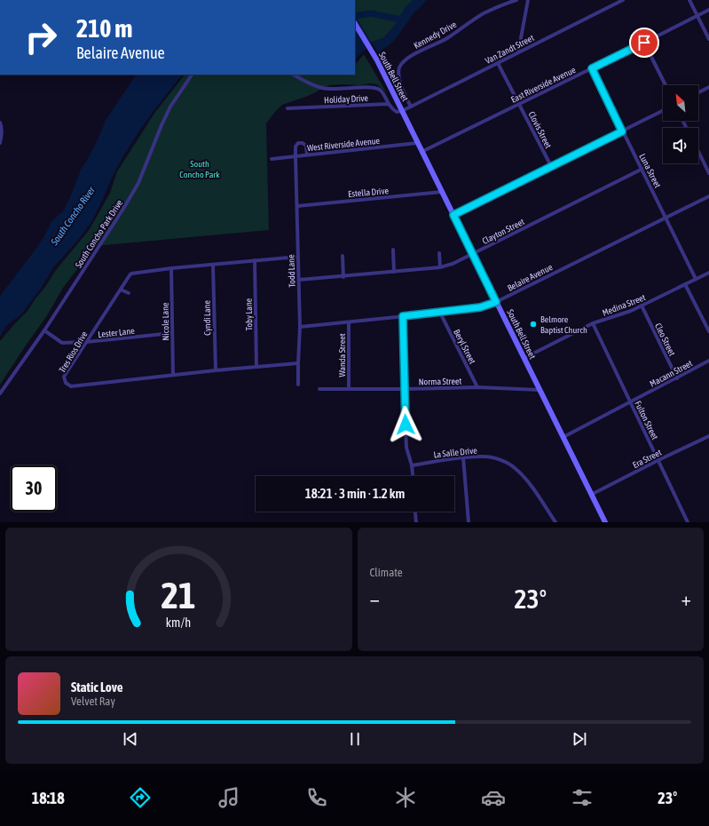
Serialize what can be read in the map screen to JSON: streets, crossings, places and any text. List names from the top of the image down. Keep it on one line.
{"streets":{"main road":["South Bell Street"],"street":["Kennedy Drive","Van Zandt Street","East Riverside Avenue","Holiday Drive","Clovis Street","West Riverside Avenue","Luna Street","Estella Drive","Clayton Street","South Concho Park Drive","Todd Lane","Belaire Avenue","Medina Street","Toby Lane","Cyndi Lane","Nicole Lane","Lester Lane","Cleo Street","Beryl Street","Tres Rios Drive","Wanda Street","Macann Street","Norma Street","Fulton Street","La Salle Drive","Era Street"]},"crossings":[["Kennedy Drive","Van Zandt Street"],["Van Zandt Street","South Bell Street"],["Van Zandt Street","Clovis Street"],["South Bell Street","East Riverside Avenue"],["South Bell Street","West Riverside Avenue"],["South Bell Street","Estella Drive"],["South Bell Street","Clayton Street"],["South Bell Street","Belaire Avenue"],["South Bell Street","Medina Street"],["South Bell Street","Macann Street"],["South Bell Street","Norma Street"],["South Bell Street","Era Street"],["East Riverside Avenue","Clovis Street"],["East Riverside Avenue","Luna Street"],["West Riverside Avenue","Todd Lane"],["Luna Street","Clayton Street"],["Luna Street","Belaire Avenue"],["Luna Street","Medina Street"],["Estella Drive","Todd Lane"],["Clayton Street","Todd Lane"],["South Concho Park Drive","Lester Lane"],["Todd Lane","Belaire Avenue"],["Todd Lane","Tres Rios Drive"],["Belaire Avenue","Beryl Street"],["Belaire Avenue","Wanda Street"],["Medina Street","Cleo Street"],["Medina Street","Fulton Street"],["Toby Lane","Tres Rios Drive"],["Cyndi Lane","Tres Rios Drive"],["Nicole Lane","Lester Lane"],["Nicole Lane","Tres Rios Drive"],["Lester Lane","Tres Rios Drive"],["Cleo Street","Macann Street"],["Beryl Street","Norma Street"],["Wanda Street","Norma Street"],["Macann Street","Fulton Street"],["Fulton Street","Era Street"]],"water":["South Concho River"],"parks":["South Concho Park"],"places":["Belmore Baptist Church"],"north":"top left","page":{"turn":["210 m","Belaire Avenue"],"limit":"30","trip":"18:21 · 3 min · 1.2 km","tile":"Climate","heat":["−","23°","+"],"song":["Static Love","Velvet Ray"],"tabs":["18:18","23°"],"gauge":["21","km/h"]}}
